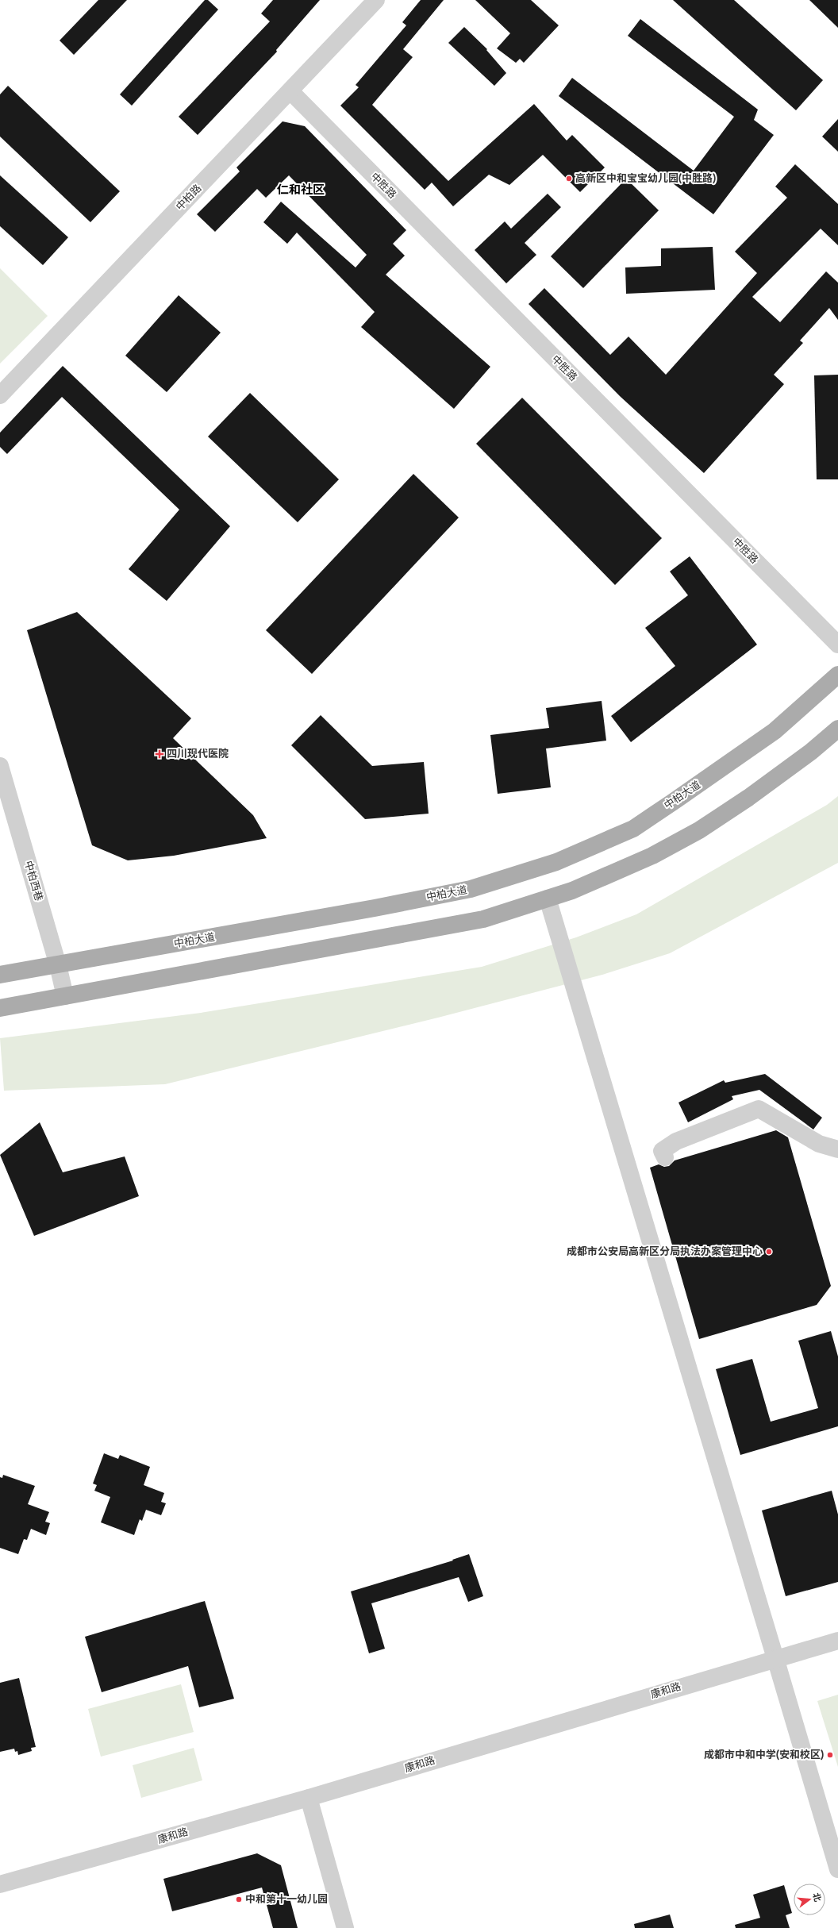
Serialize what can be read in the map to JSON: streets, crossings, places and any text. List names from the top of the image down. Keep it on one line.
{"streets":{"main road":["中柏大道"],"street":["中胜路","中柏路","中柏西巷","康和路"]},"crossings":[["中胜路","中柏路"],["中柏大道","中柏西巷"]],"districts":["仁和社区"],"places":{"other":["高新区中和宝宝幼儿园(中胜路)","成都市公安局高新区分局执法办案管理中心","成都市中和中学(安和校区)","中和第十一幼儿园"],"health":["四川现代医院"]},"north":"right"}
